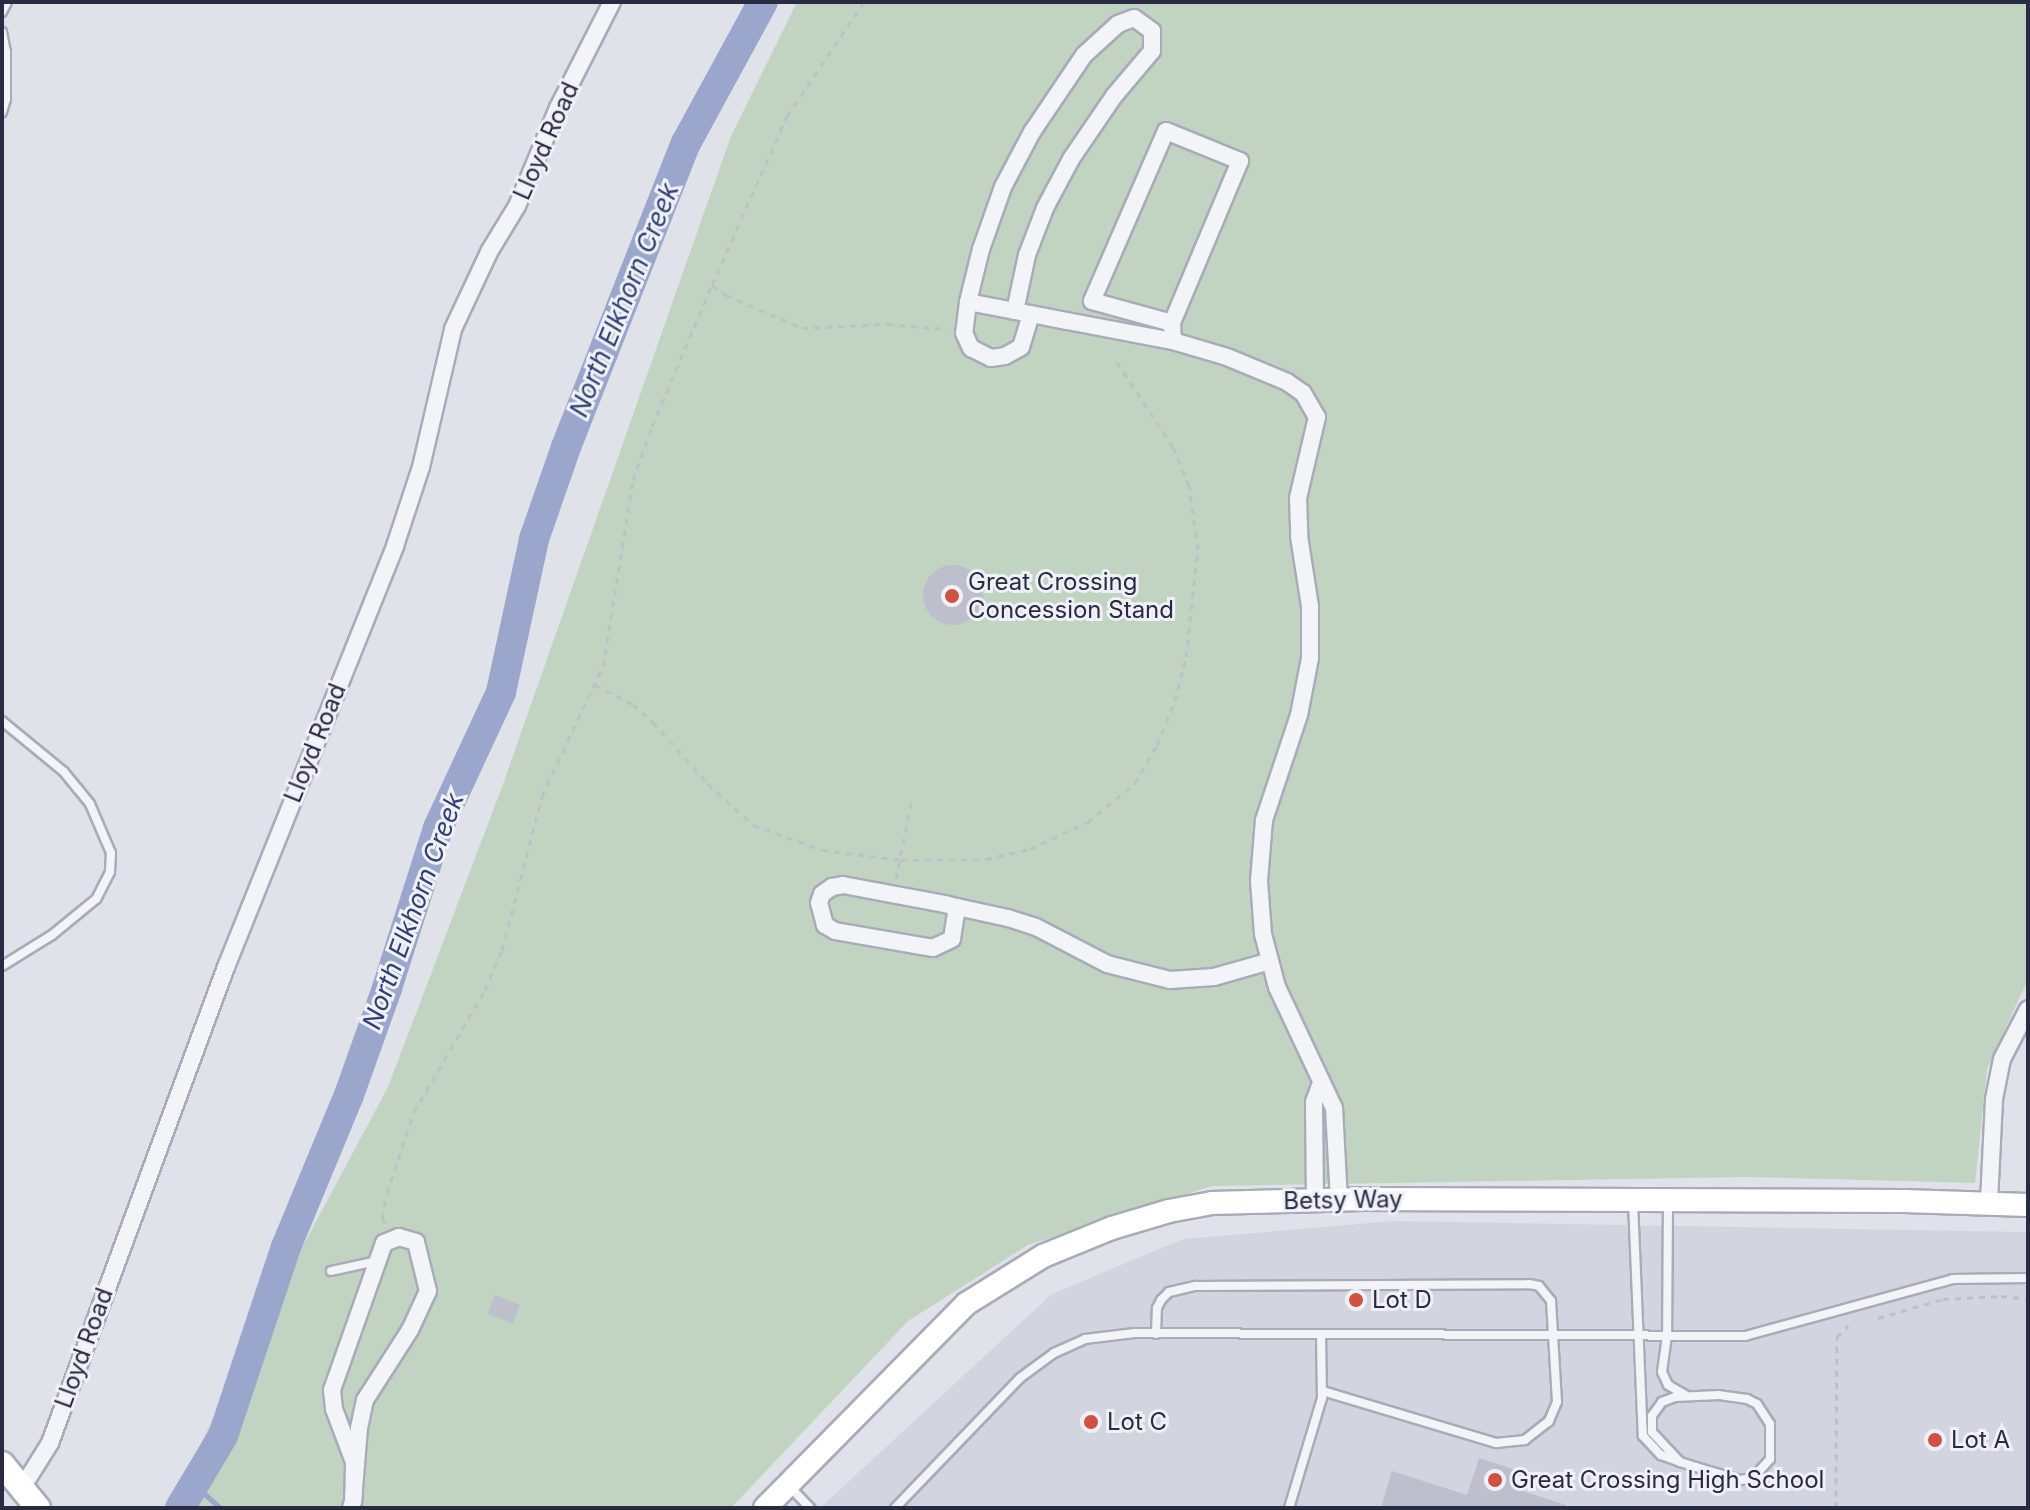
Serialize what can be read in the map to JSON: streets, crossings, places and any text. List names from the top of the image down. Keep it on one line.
{"streets":{"street":["Lloyd Road","Betsy Way"]},"water":["North Elkhorn Creek"],"places":["Great Crossing Concession Stand","Lot D","Lot C","Lot A","Great Crossing High School"]}
